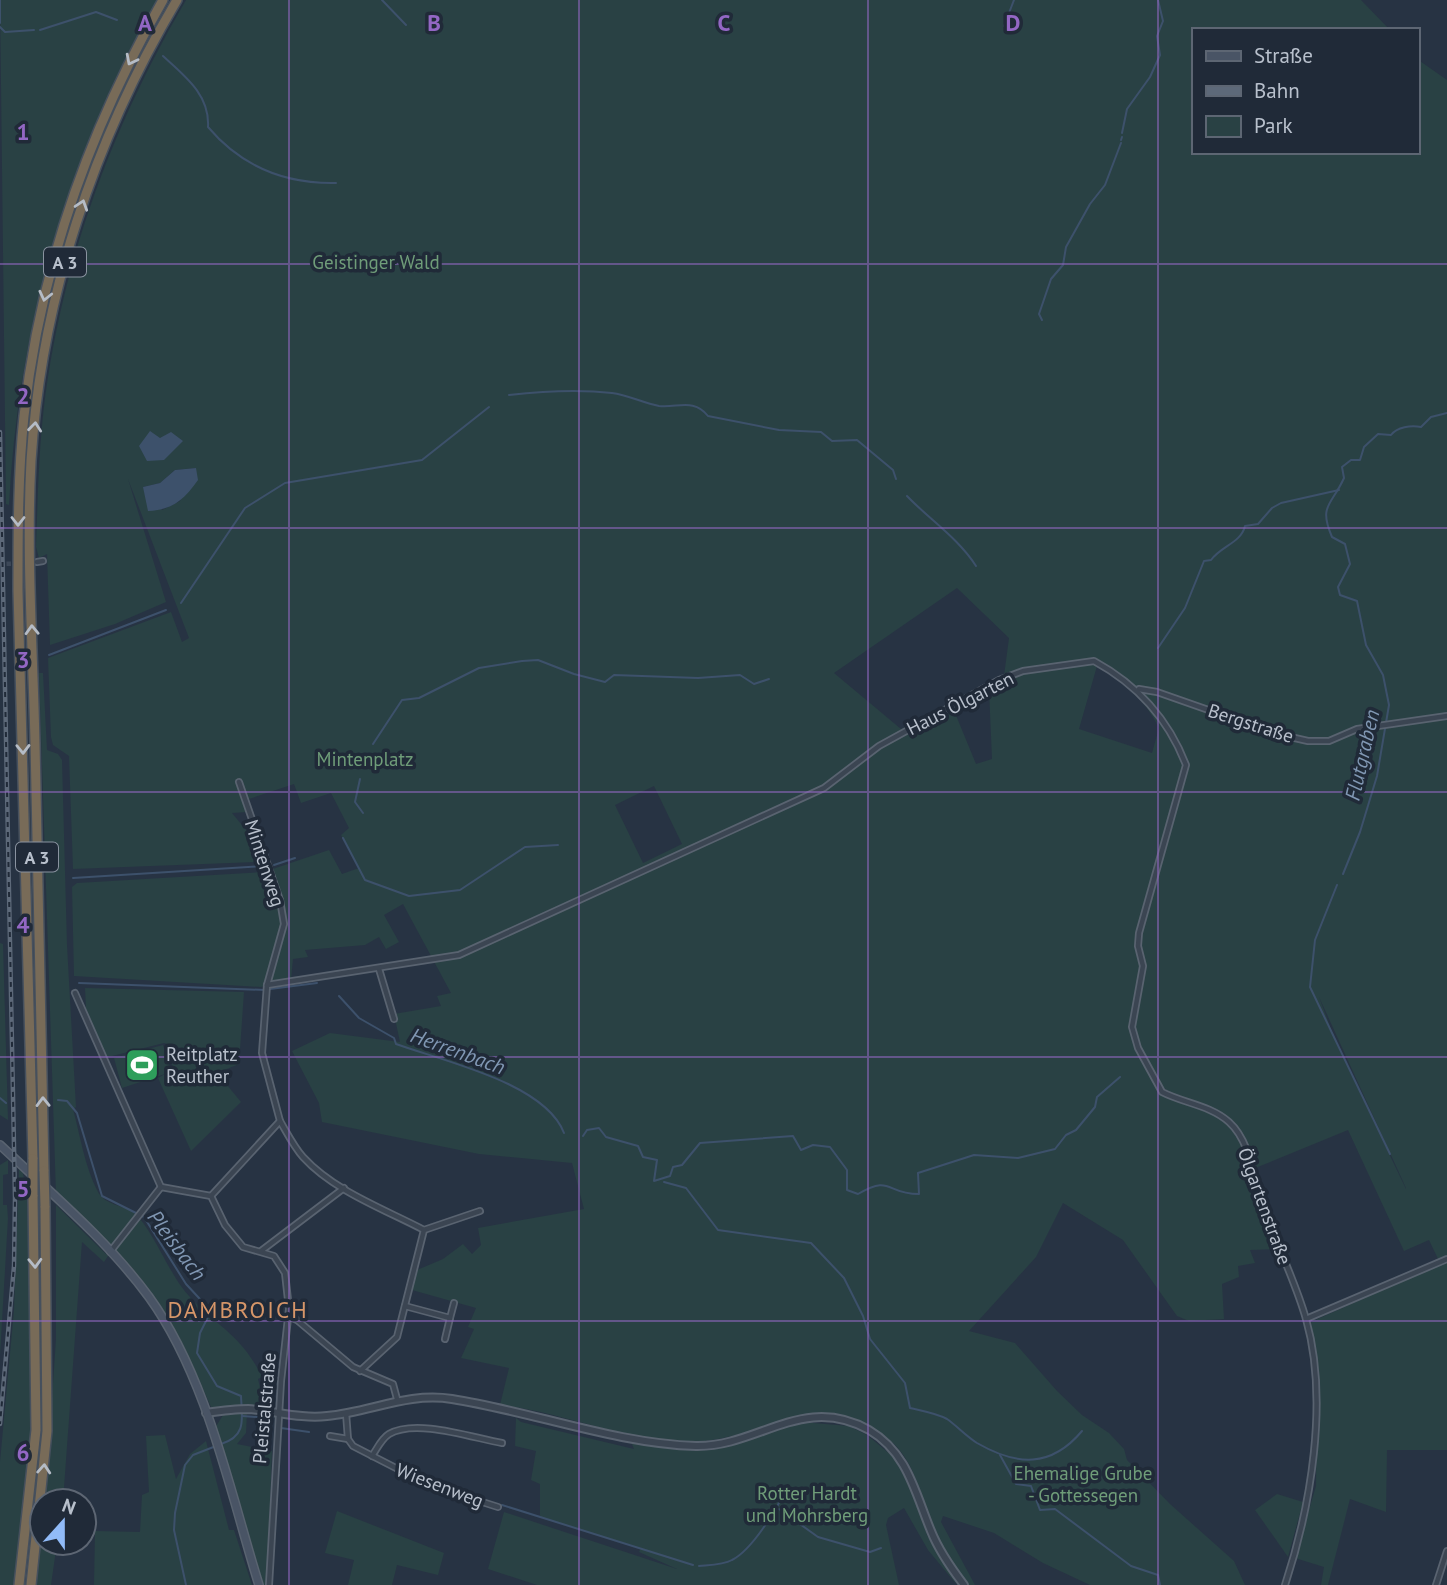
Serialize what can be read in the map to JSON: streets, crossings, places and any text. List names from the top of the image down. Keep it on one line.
{"streets":{"highway":["A 3"],"street":["Haus Ölgarten","Bergstraße","Mintenweg","Ölgartenstraße","Pleistalstraße","Wiesenweg"]},"crossings":[["Haus Ölgarten","Bergstraße"],["Haus Ölgarten","Mintenweg"],["Haus Ölgarten","Ölgartenstraße"],["Bergstraße","Ölgartenstraße"]],"districts":["DAMBROICH"],"water":["Flutgraben","Herrenbach","Pleisbach"],"parks":["Geistinger Wald","Mintenplatz","Ehemalige Grube - Gottessegen","Rotter Hardt und Mohrsberg"],"places":{"sports":["Reitplatz Reuther"]},"legend":["Straße","Bahn","Park"],"north":"top","grid":{"columns":["A","B","C","D"],"rows":["1","2","3","4","5","6"]}}
